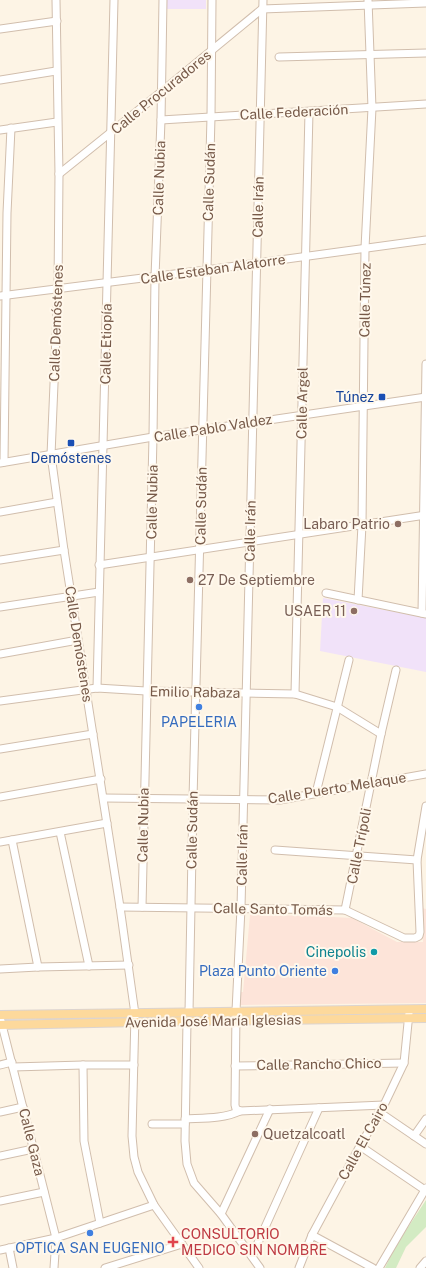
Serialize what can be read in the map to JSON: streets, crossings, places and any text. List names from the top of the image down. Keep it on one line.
{"streets":{"main road":["Avenida José María Iglesias"],"street":["Calle Procuradores","Calle Federación","Calle Nubia","Calle Sudán","Calle Irán","Calle Esteban Alatorre","Calle Túnez","Calle Demóstenes","Calle Etiopía","Calle Argel","Calle Pablo Valdez","Emilio Rabaza","Calle Puerto Melaque","Calle Trípoli","Calle Santo Tomás","Calle Rancho Chico","Calle El Cairo","Calle Gaza"]},"crossings":[["Calle Procuradores","Calle Nubia"],["Calle Procuradores","Calle Sudán"],["Calle Procuradores","Calle Irán"],["Calle Procuradores","Calle Demóstenes"],["Calle Procuradores","Calle Etiopía"],["Calle Federación","Calle Nubia"],["Calle Federación","Calle Sudán"],["Calle Federación","Calle Irán"],["Calle Federación","Calle Túnez"],["Calle Federación","Calle Argel"],["Calle Nubia","Calle Esteban Alatorre"],["Calle Nubia","Calle Pablo Valdez"],["Calle Nubia","Emilio Rabaza"],["Calle Nubia","Calle Puerto Melaque"],["Calle Nubia","Calle Santo Tomás"],["Calle Sudán","Calle Esteban Alatorre"],["Calle Sudán","Calle Pablo Valdez"],["Calle Sudán","Emilio Rabaza"],["Calle Sudán","Calle Puerto Melaque"],["Calle Sudán","Calle Santo Tomás"],["Calle Sudán","Avenida José María Iglesias"],["Calle Irán","Calle Esteban Alatorre"],["Calle Irán","Calle Pablo Valdez"],["Calle Irán","Emilio Rabaza"],["Calle Irán","Calle Puerto Melaque"],["Calle Irán","Calle Santo Tomás"],["Calle Irán","Avenida José María Iglesias"],["Calle Irán","Calle Rancho Chico"],["Calle Esteban Alatorre","Calle Túnez"],["Calle Esteban Alatorre","Calle Demóstenes"],["Calle Esteban Alatorre","Calle Etiopía"],["Calle Esteban Alatorre","Calle Argel"],["Calle Túnez","Calle Pablo Valdez"],["Calle Demóstenes","Calle Pablo Valdez"],["Calle Demóstenes","Emilio Rabaza"],["Calle Demóstenes","Calle Puerto Melaque"],["Calle Demóstenes","Calle Santo Tomás"],["Calle Demóstenes","Avenida José María Iglesias"],["Calle Etiopía","Calle Pablo Valdez"],["Calle Etiopía","Emilio Rabaza"],["Calle Argel","Calle Pablo Valdez"],["Calle Argel","Emilio Rabaza"],["Emilio Rabaza","Calle Trípoli"],["Calle Puerto Melaque","Calle Trípoli"],["Calle Trípoli","Calle Santo Tomás"],["Avenida José María Iglesias","Calle El Cairo"],["Avenida José María Iglesias","Calle Gaza"],["Calle Rancho Chico","Calle El Cairo"]],"places":{"transit":["Túnez","Demóstenes"],"other":["Labaro Patrio","27 De Septiembre","USAER 11","PAPELERIA","Cinepolis","Plaza Punto Oriente","Quetzalcoatl","OPTICA SAN EUGENIO"],"health":["CONSULTORIO MEDICO SIN NOMBRE"]}}
